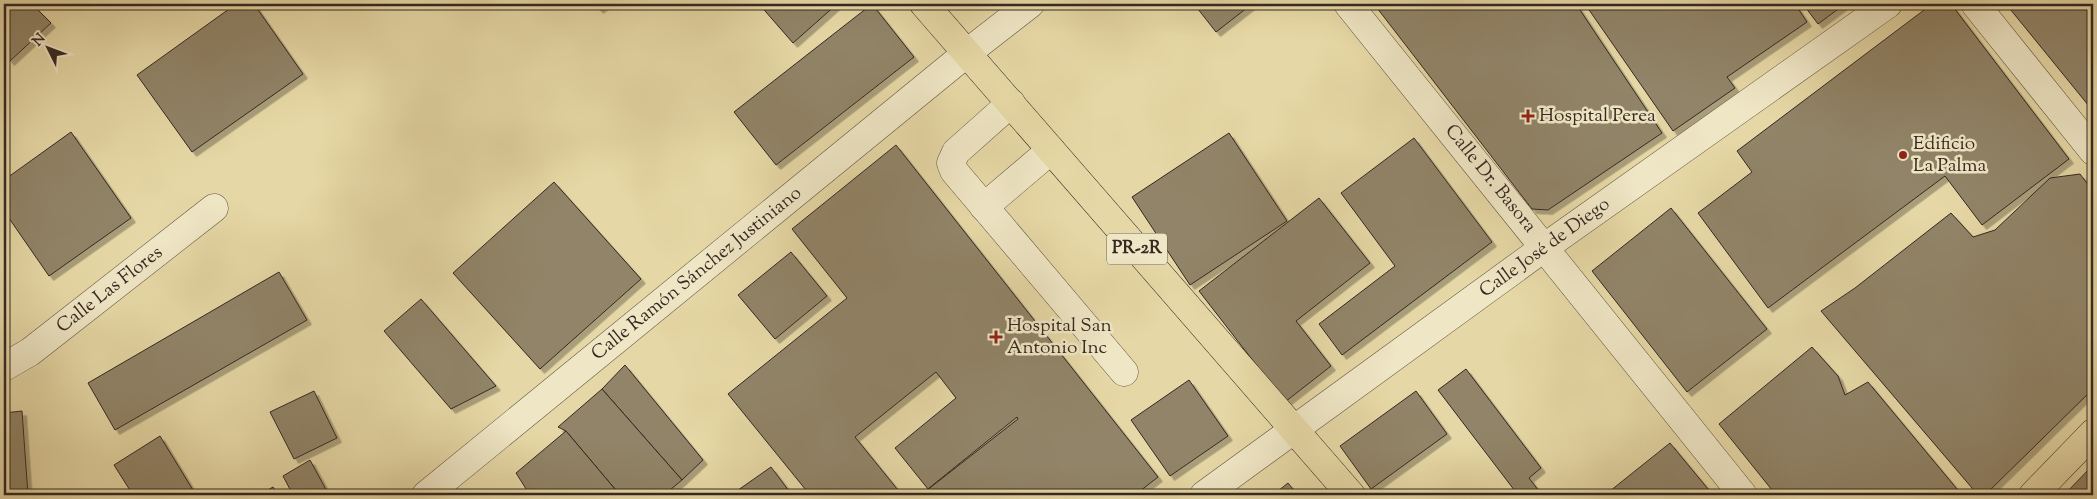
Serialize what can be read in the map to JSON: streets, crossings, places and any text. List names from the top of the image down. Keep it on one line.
{"streets":{"main road":["PR-2R"],"street":["Calle Dr. Basora","Calle José de Diego","Calle Ramón Sánchez Justiniano","Calle Las Flores"]},"crossings":[["Calle Dr. Basora","Calle José de Diego"],["Calle José de Diego","PR-2R"],["PR-2R","Calle Ramón Sánchez Justiniano"]],"places":{"health":["Hospital Perea","Hospital San Antonio Inc"],"other":["Edificio La Palma"]},"north":"top left"}
